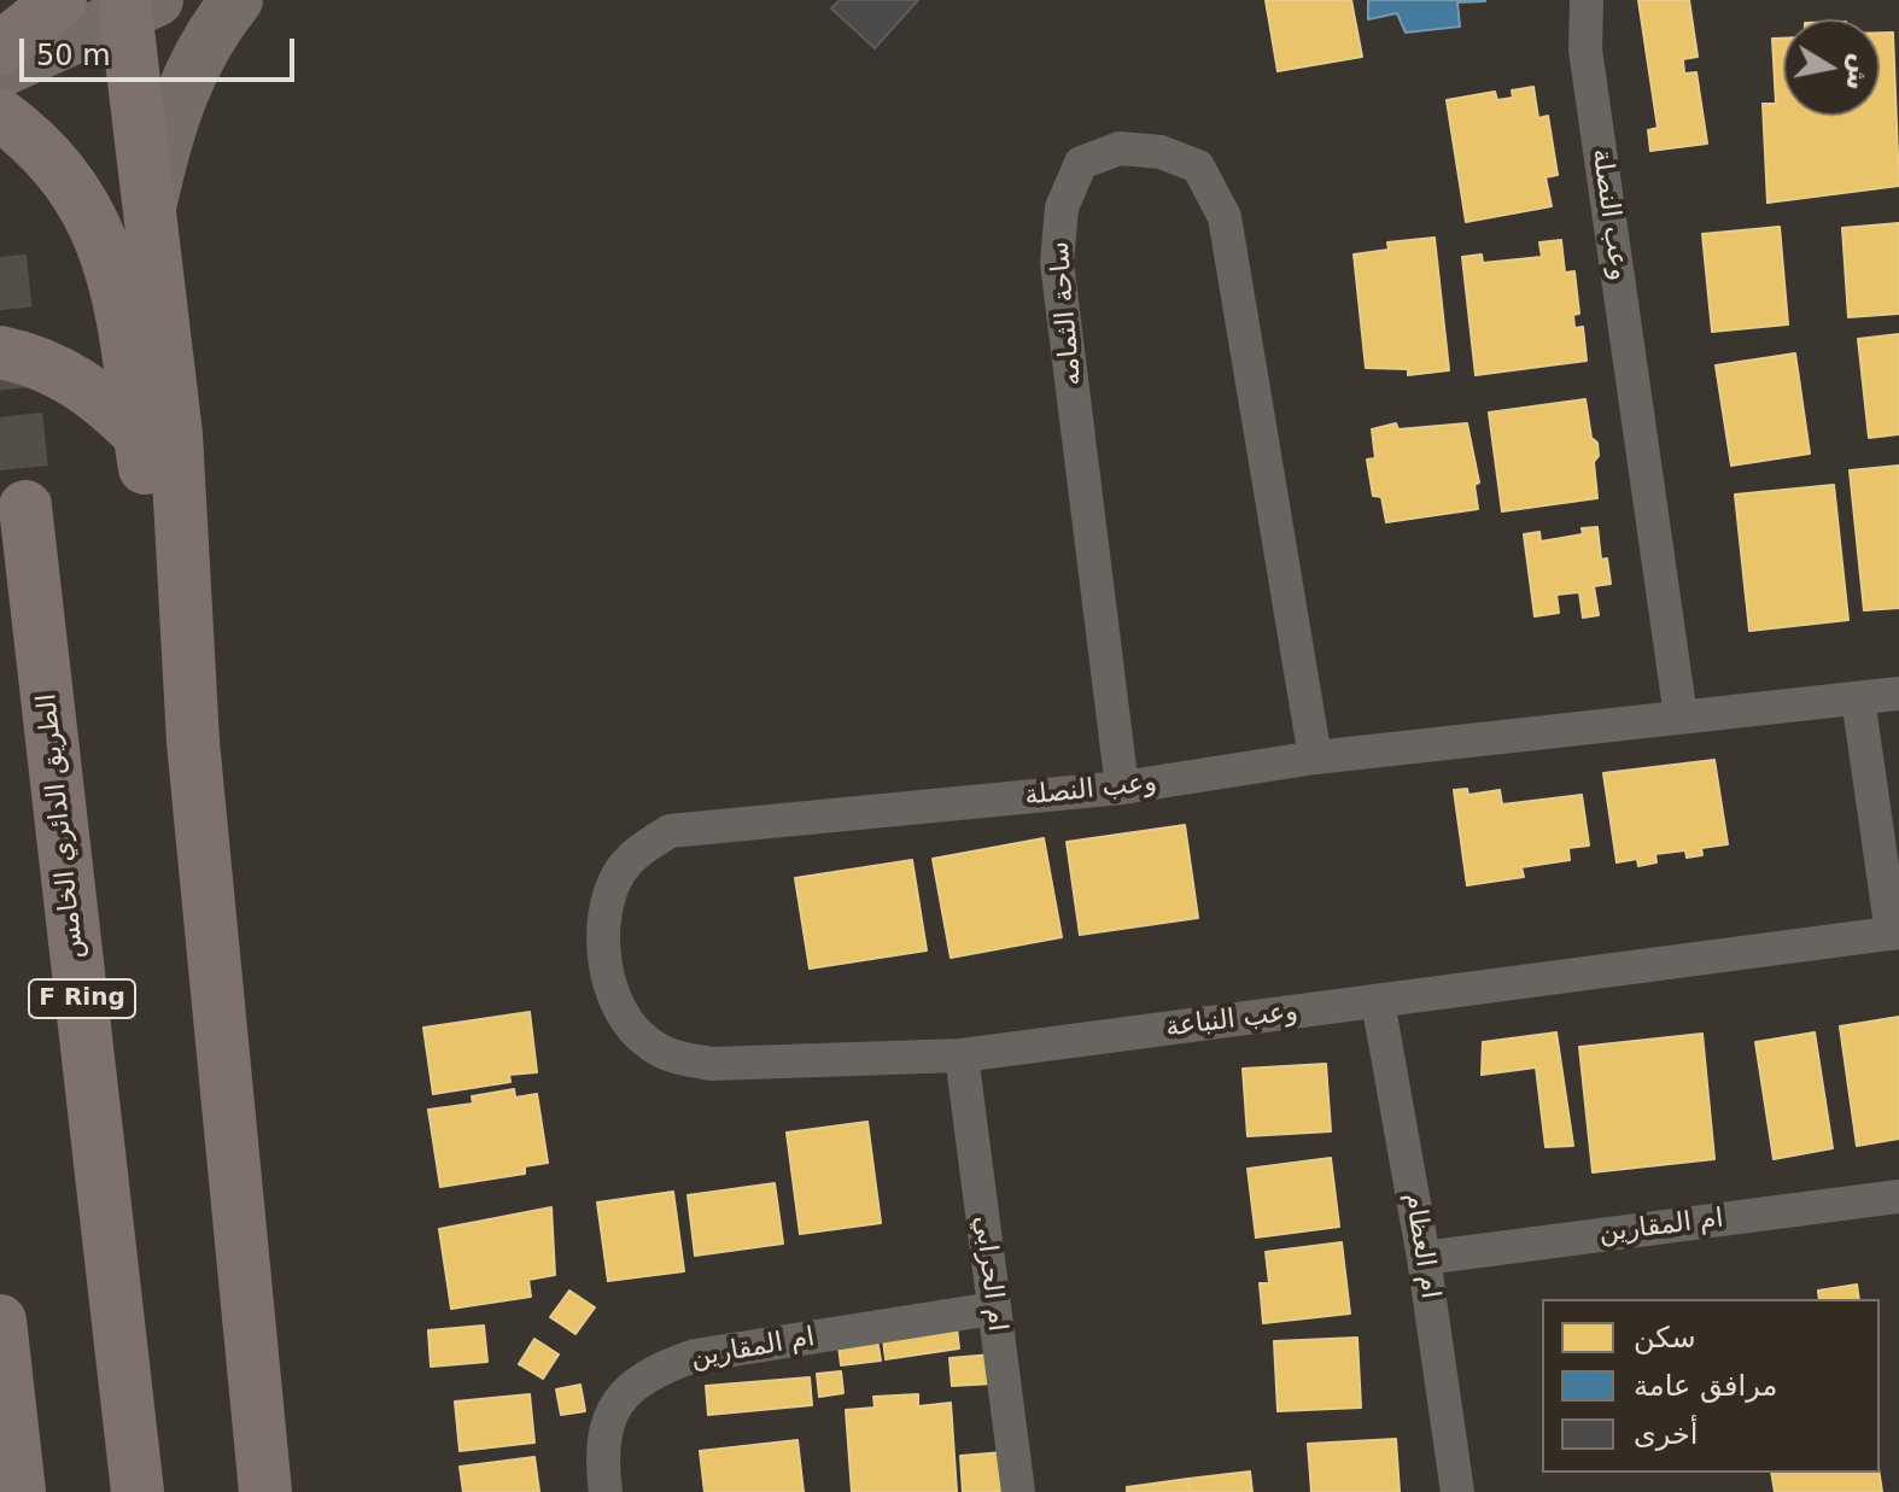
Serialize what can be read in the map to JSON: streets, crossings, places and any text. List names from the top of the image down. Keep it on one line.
{"streets":{"highway":["الطريق الدائري الخامس","F Ring"],"street":["وعب النصلة","ساحة الثمامه","وعب النباعة","ام المقارين","ام العظام","ام الحرابي"]},"crossings":[["وعب النصلة","ساحة الثمامه"],["وعب النصلة","وعب النباعة"],["وعب النباعة","ام العظام"],["وعب النباعة","ام الحرابي"],["ام المقارين","ام العظام"],["ام المقارين","ام الحرابي"]],"legend":["سكن","مرافق عامة","أخرى"],"scale_bar":"50 m","north":"right"}
